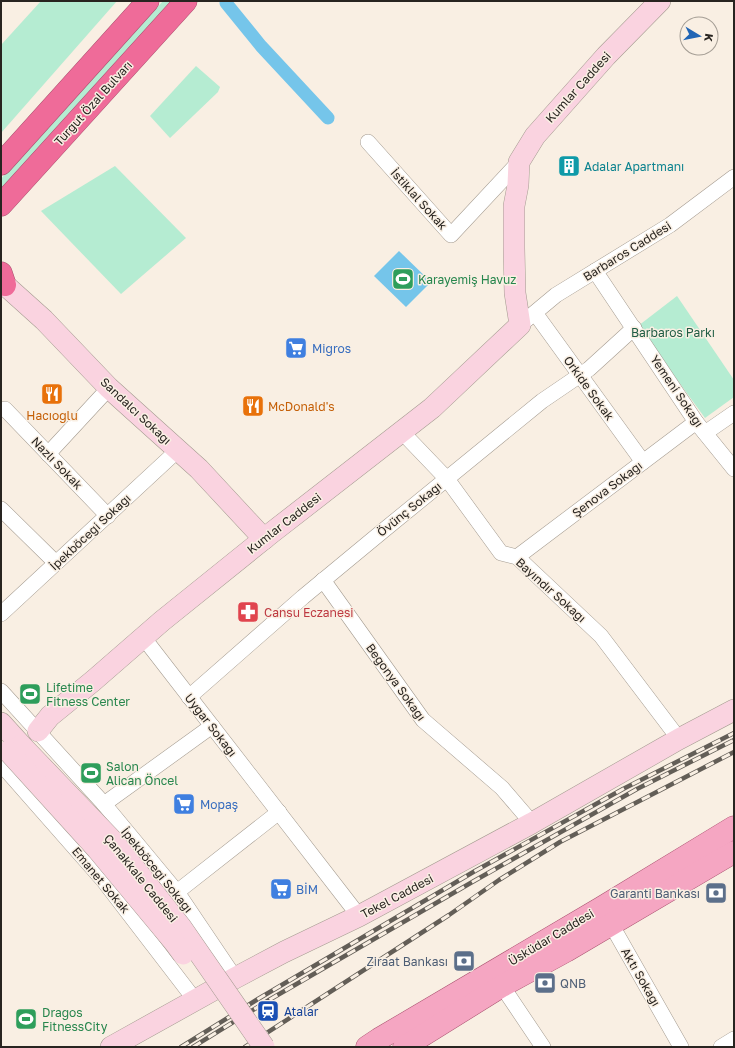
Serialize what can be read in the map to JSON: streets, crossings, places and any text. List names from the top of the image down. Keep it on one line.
{"streets":{"highway":["Turgut Özal Bulvarı"],"main road":["Üsküdar Caddesi"],"street":["Kumlar Caddesi","İstiklal Sokak","Barbaros Caddesi","Orkide Sokak","Yemeni Sokağı","Sandalcı Sokağı","Nazlı Sokak","Şenova Sokağı","Övünç Sokağı","İpekböceği Sokağı","Bayındır Sokağı","Begonya Sokağı","Uygar Sokağı","Çanakkale Caddesi","Emanet Sokak","Tekel Caddesi","Aktı Sokağı"]},"crossings":[["Kumlar Caddesi","İstiklal Sokak"],["Kumlar Caddesi","Barbaros Caddesi"],["Kumlar Caddesi","Orkide Sokak"],["Kumlar Caddesi","Sandalcı Sokağı"],["Kumlar Caddesi","İpekböceği Sokağı"],["Kumlar Caddesi","Bayındır Sokağı"],["Kumlar Caddesi","Uygar Sokağı"],["Barbaros Caddesi","Orkide Sokak"],["Barbaros Caddesi","Yemeni Sokağı"],["Orkide Sokak","Şenova Sokağı"],["Orkide Sokak","Övünç Sokağı"],["Yemeni Sokağı","Şenova Sokağı"],["Yemeni Sokağı","Övünç Sokağı"],["Sandalcı Sokağı","İpekböceği Sokağı"],["Nazlı Sokak","İpekböceği Sokağı"],["Şenova Sokağı","Bayındır Sokağı"],["Övünç Sokağı","Bayındır Sokağı"],["Övünç Sokağı","Begonya Sokağı"],["Övünç Sokağı","Uygar Sokağı"],["İpekböceği Sokağı","Tekel Caddesi"],["Bayındır Sokağı","Tekel Caddesi"],["Begonya Sokağı","Tekel Caddesi"],["Uygar Sokağı","Tekel Caddesi"],["Çanakkale Caddesi","Emanet Sokak"],["Emanet Sokak","Tekel Caddesi"],["Üsküdar Caddesi","Aktı Sokağı"]],"parks":["Barbaros Parkı"],"places":{"building":["Adalar Apartmanı"],"sports":["Karayemiş Havuz","Lifetime Fitness Center","Salon Alican Öncel","Dragos FitnessCity"],"supermarket":["Migros","Mopaş","BİM"],"restaurant":["Hacıoğlu","McDonald's"],"pharmacy":["Cansu Eczanesi"],"bank":["Garanti Bankası","Ziraat Bankası","QNB"],"station":["Atalar"]},"north":"right"}
